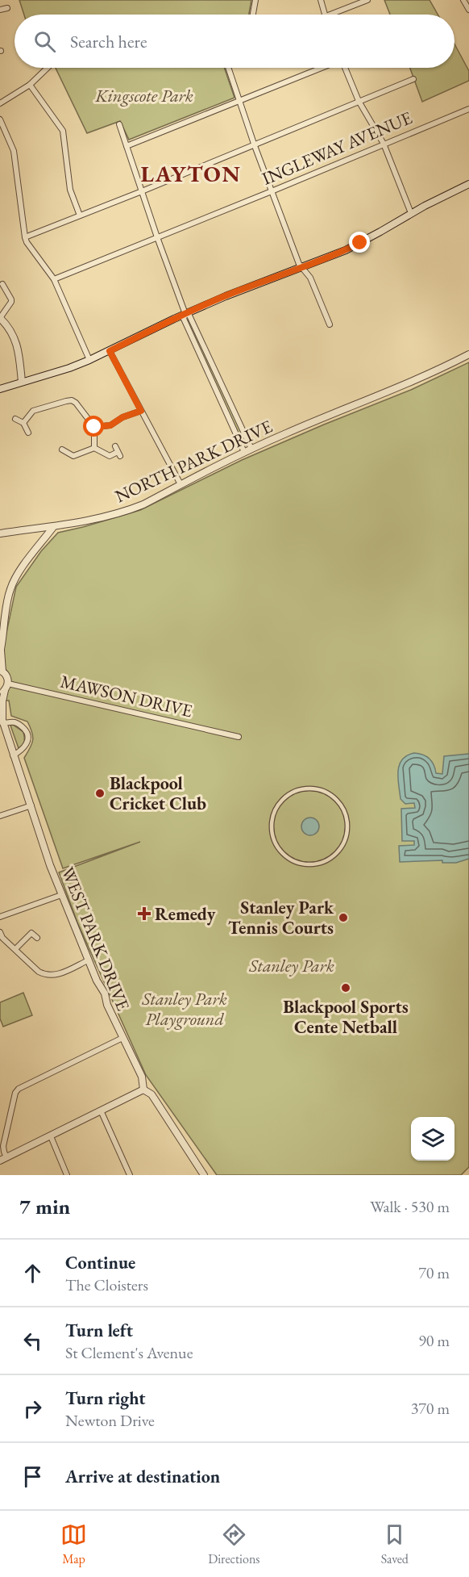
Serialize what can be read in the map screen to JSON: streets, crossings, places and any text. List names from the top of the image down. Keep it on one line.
{"streets":{"street":["INGLEWAY AVENUE","NORTH PARK DRIVE","MAWSON DRIVE","WEST PARK DRIVE"]},"districts":["LAYTON"],"parks":["Kingscote Park","Stanley Park","Stanley Park Playground"],"places":{"other":["Blackpool Cricket Club","Stanley Park Tennis Courts","Blackpool Sports Cente Netball"],"health":["Remedy"]},"page":{"search":"Search here","heading":["7 min","Walk · 530 m"],"list":[["Continue","The Cloisters","70 m"],["Turn left","St Clement's Avenue","90 m"],["Turn right","Newton Drive","370 m"],"Arrive at destination"],"nav":["Map","Directions","Saved"]}}
